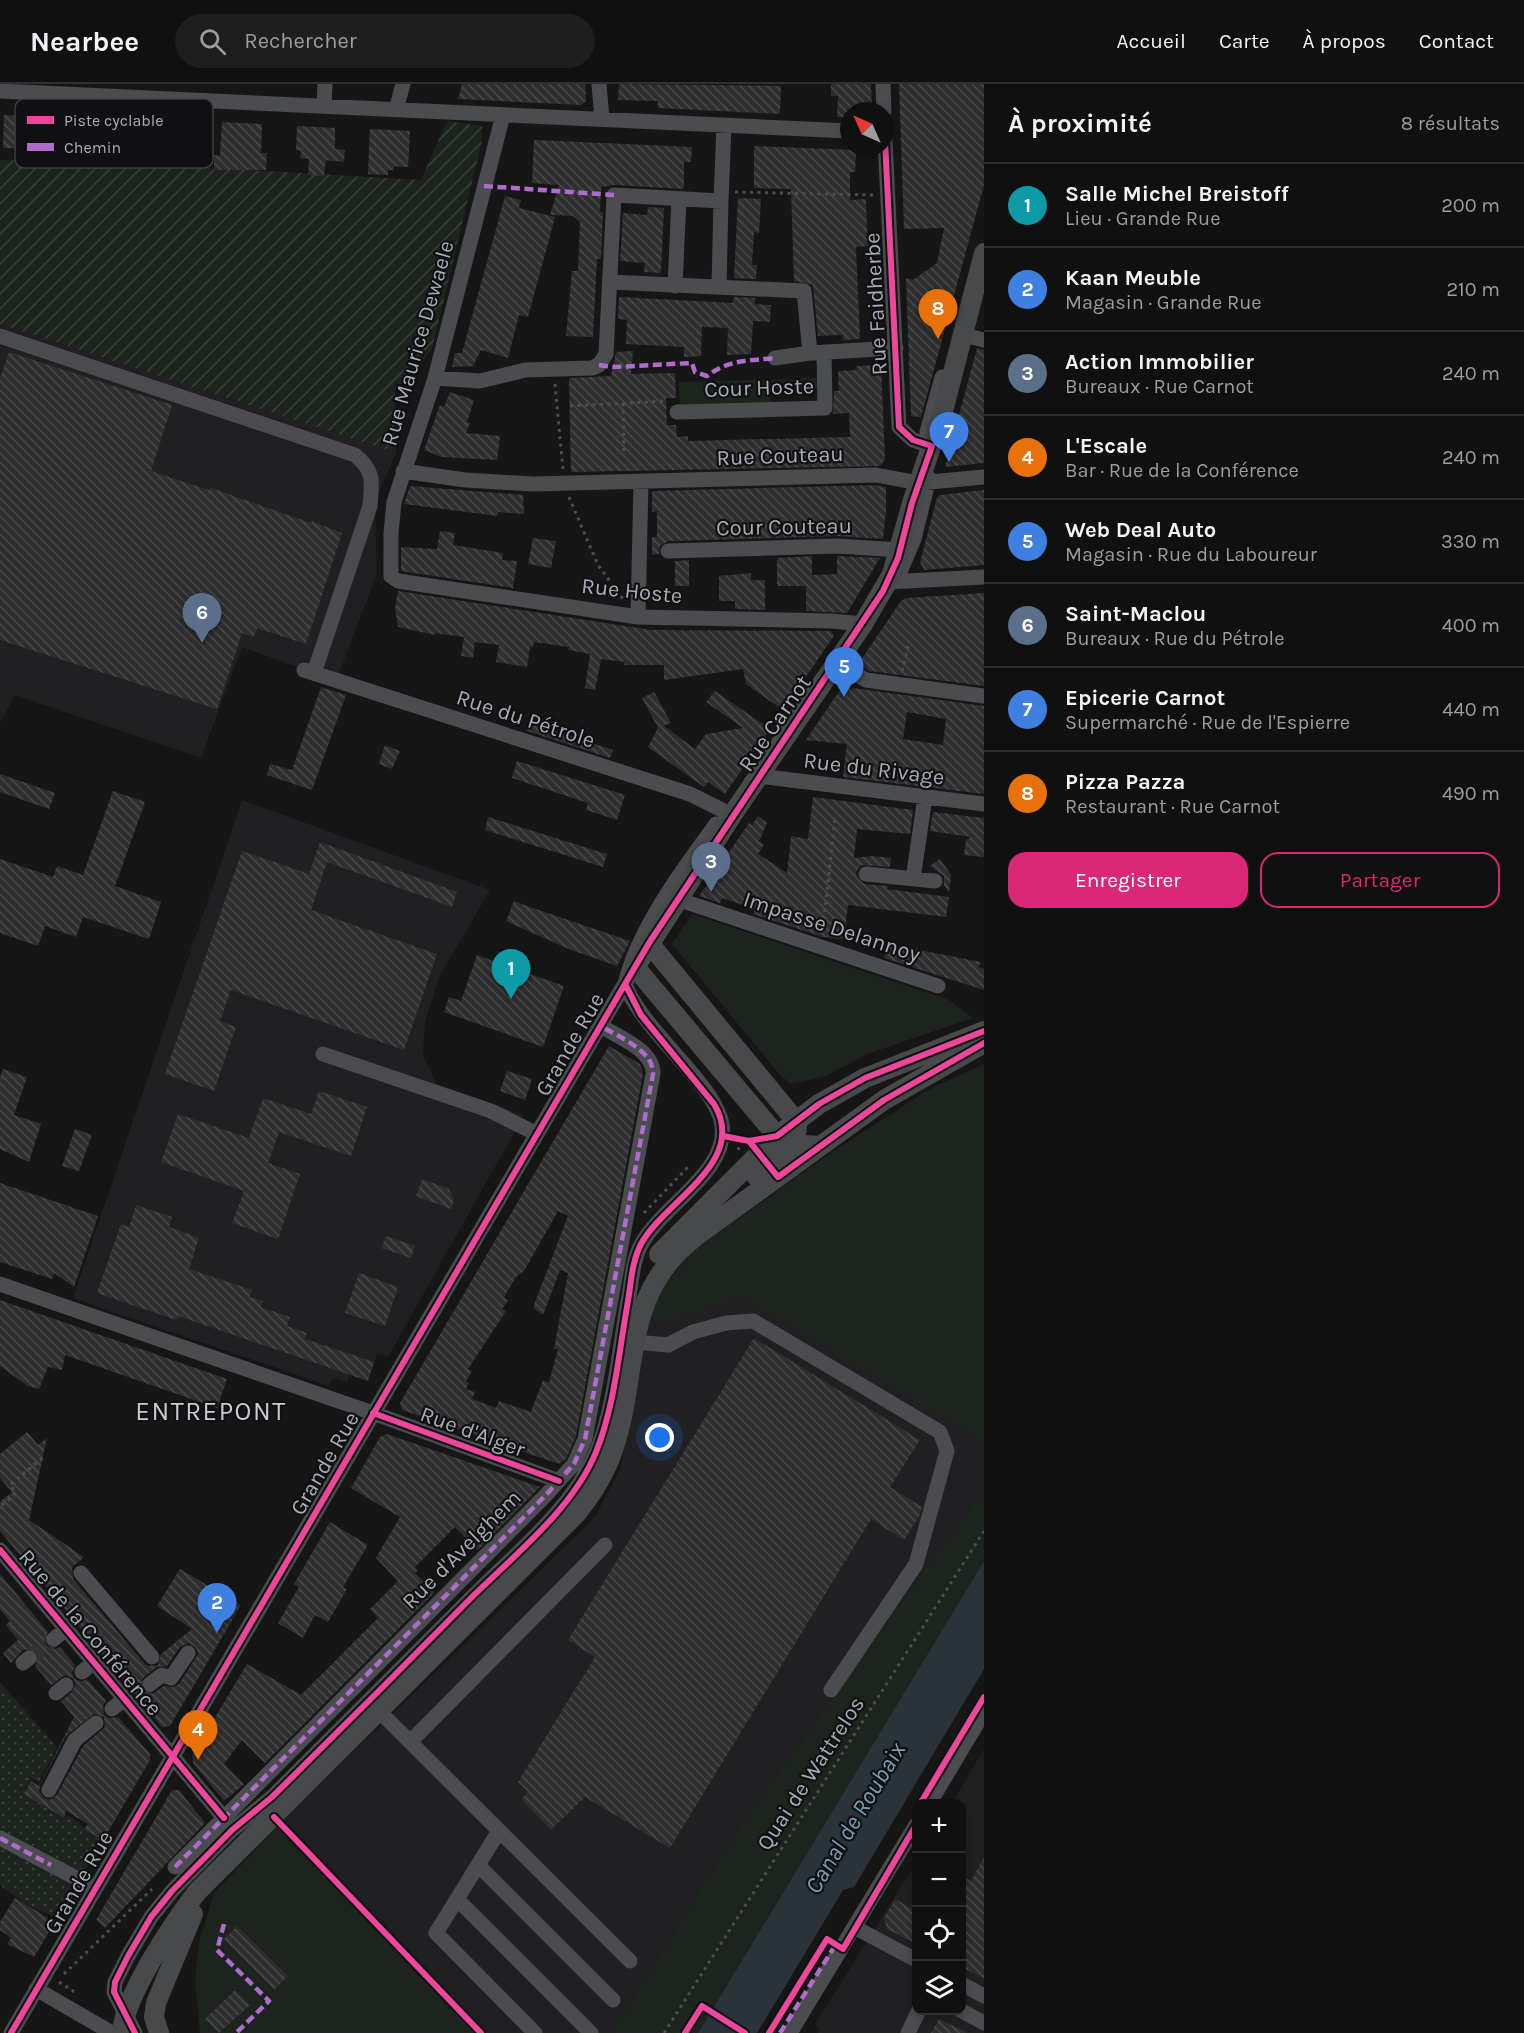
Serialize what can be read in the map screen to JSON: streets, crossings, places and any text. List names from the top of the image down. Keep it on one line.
{"streets":{"main road":["Rue Carnot","Grande Rue"],"street":["Rue Faidherbe","Rue Maurice Dewaele","Cour Hoste","Rue Couteau","Cour Couteau","Rue Hoste","Rue du Pétrole","Rue du Rivage","Impasse Delannoy","Rue d'Alger","Rue d'Avelghem","Rue de la Conférence"],"path":["Quai de Wattrelos"]},"crossings":[["Rue Faidherbe","Rue Carnot"],["Rue Maurice Dewaele","Rue Couteau"],["Rue Maurice Dewaele","Rue Hoste"],["Rue Couteau","Rue Carnot"],["Cour Couteau","Rue Carnot"],["Rue Hoste","Rue Carnot"],["Rue du Pétrole","Rue Carnot"],["Rue Carnot","Rue du Rivage"],["Rue Carnot","Impasse Delannoy"],["Rue Carnot","Grande Rue"],["Impasse Delannoy","Grande Rue"],["Grande Rue","Rue d'Alger"],["Grande Rue","Rue d'Avelghem"],["Grande Rue","Rue de la Conférence"],["Rue d'Alger","Rue d'Avelghem"],["Rue d'Avelghem","Rue de la Conférence"]],"districts":["ENTREPONT"],"water":["Canal de Roubaix"],"legend":["Piste cyclable","Chemin"],"north":"top left","page":{"header":"Nearbee","search":"Rechercher","nav":["Accueil","Carte","À propos","Contact"],"heading":["À proximité","8 résultats"],"list":[{"mark":"1","name":"Salle Michel Breistoff","note":"Lieu · Grande Rue","value":"200 m"},{"mark":"2","name":"Kaan Meuble","note":"Magasin · Grande Rue","value":"210 m"},{"mark":"3","name":"Action Immobilier","note":"Bureaux · Rue Carnot","value":"240 m"},{"mark":"4","name":"L'Escale","note":"Bar · Rue de la Conférence","value":"240 m"},{"mark":"5","name":"Web Deal Auto","note":"Magasin · Rue du Laboureur","value":"330 m"},{"mark":"6","name":"Saint-Maclou","note":"Bureaux · Rue du Pétrole","value":"400 m"},{"mark":"7","name":"Epicerie Carnot","note":"Supermarché · Rue de l'Espierre","value":"440 m"},{"mark":"8","name":"Pizza Pazza","note":"Restaurant · Rue Carnot","value":"490 m"}],"pins":["8","7","6","5","3","1","2","4"],"buttons":["Enregistrer","Partager"],"map_buttons":["+","−"]}}
